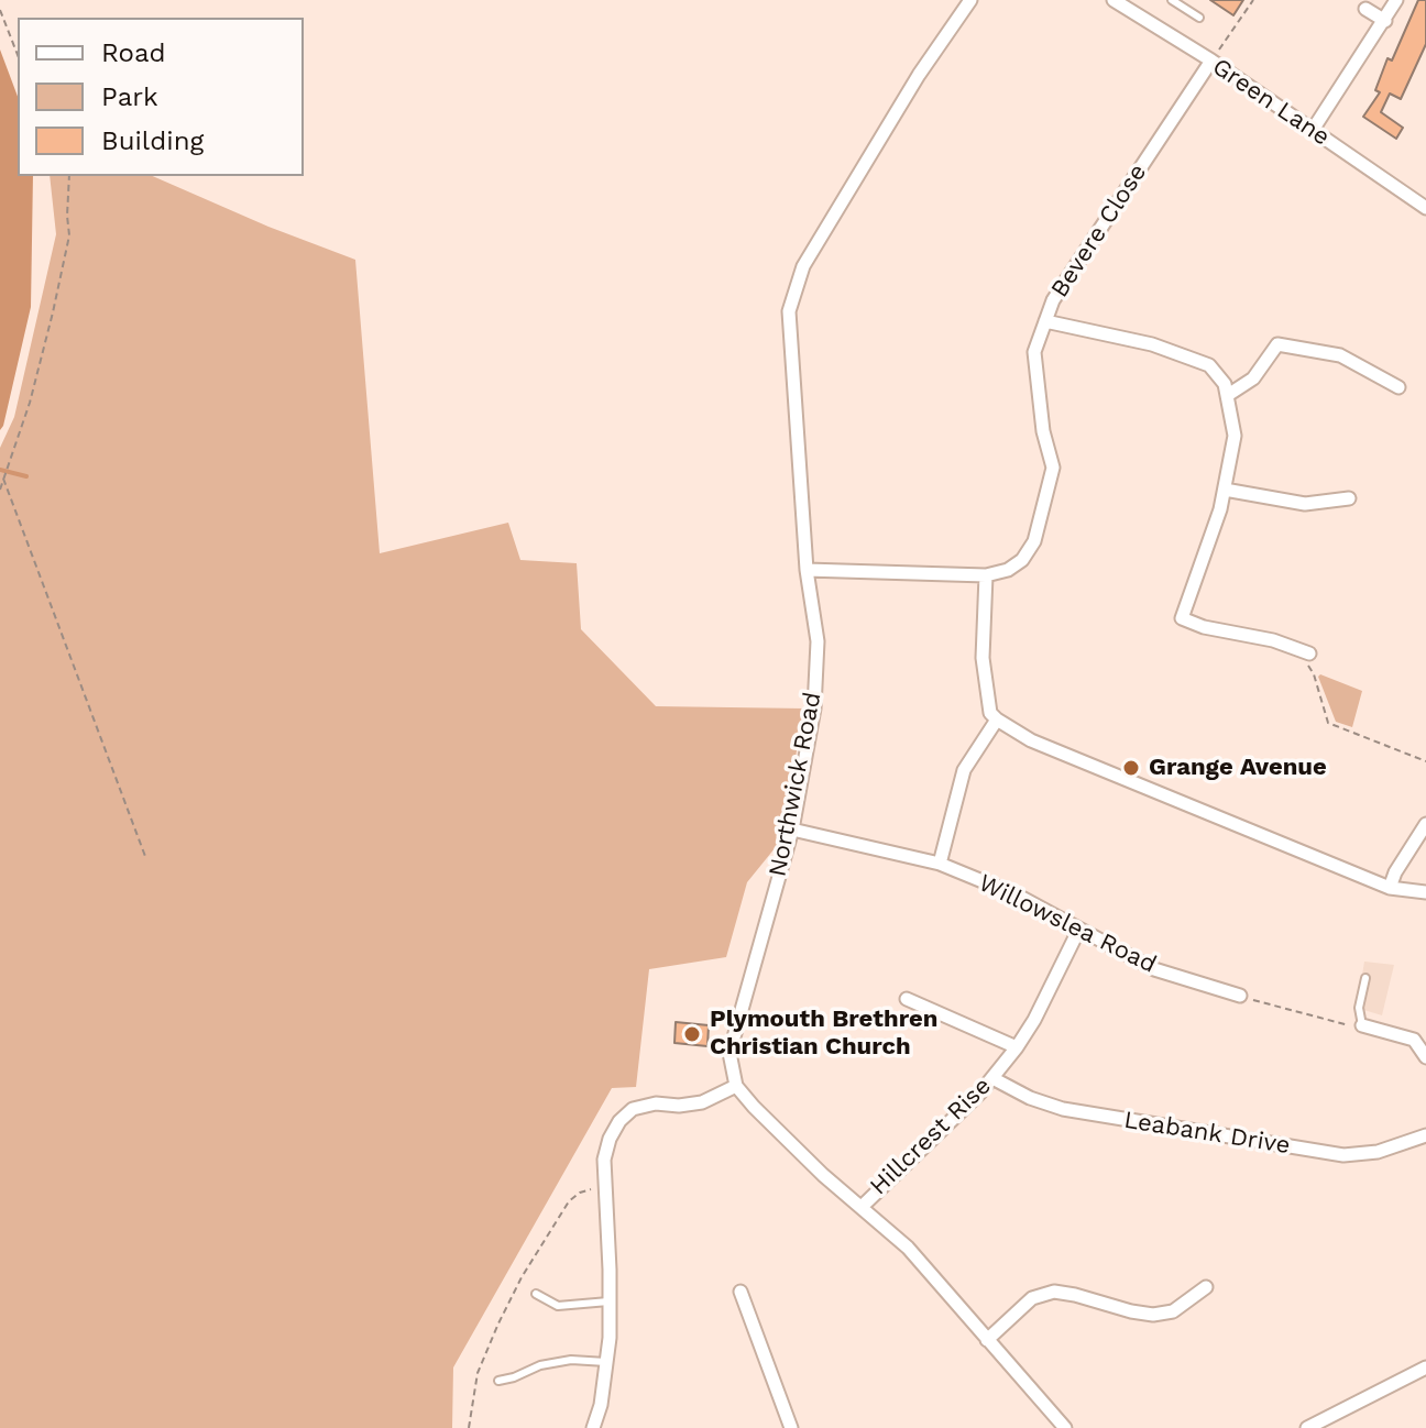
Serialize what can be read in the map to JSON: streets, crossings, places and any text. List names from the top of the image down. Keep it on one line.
{"streets":{"street":["Green Lane","Bevere Close","Northwick Road","Willowslea Road","Leabank Drive","Hillcrest Rise"]},"crossings":[["Green Lane","Bevere Close"],["Bevere Close","Northwick Road"],["Northwick Road","Willowslea Road"],["Willowslea Road","Hillcrest Rise"],["Leabank Drive","Hillcrest Rise"]],"places":["Grange Avenue","Plymouth Brethren Christian Church"],"legend":["Road","Park","Building"]}
